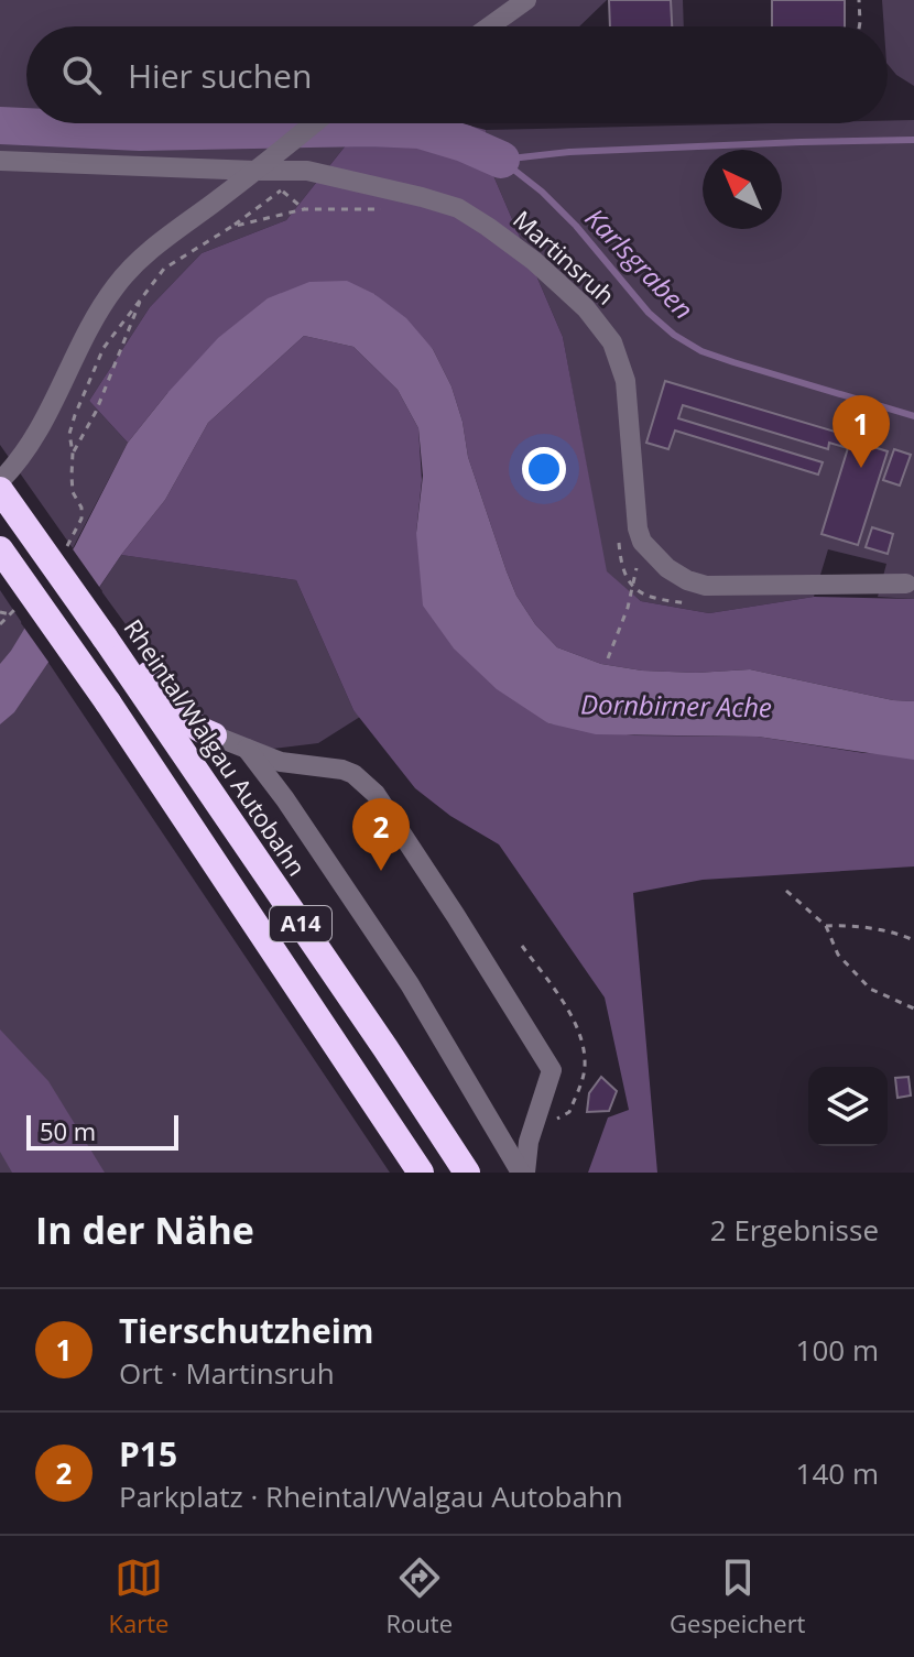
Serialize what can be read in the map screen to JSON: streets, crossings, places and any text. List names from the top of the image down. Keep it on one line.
{"streets":{"highway":["Rheintal/Walgau Autobahn","A14"],"street":["Martinsruh"]},"water":["Karlsgraben","Dornbirner Ache"],"scale_bar":"50 m","north":"top left","page":{"search":"Hier suchen","pins":["1","2"],"scale":"50 m","heading":["In der Nähe","2 Ergebnisse"],"list":[{"mark":"1","name":"Tierschutzheim","note":"Ort · Martinsruh","value":"100 m"},{"mark":"2","name":"P15","note":"Parkplatz · Rheintal/Walgau Autobahn","value":"140 m"}],"nav":["Karte","Route","Gespeichert"]}}
